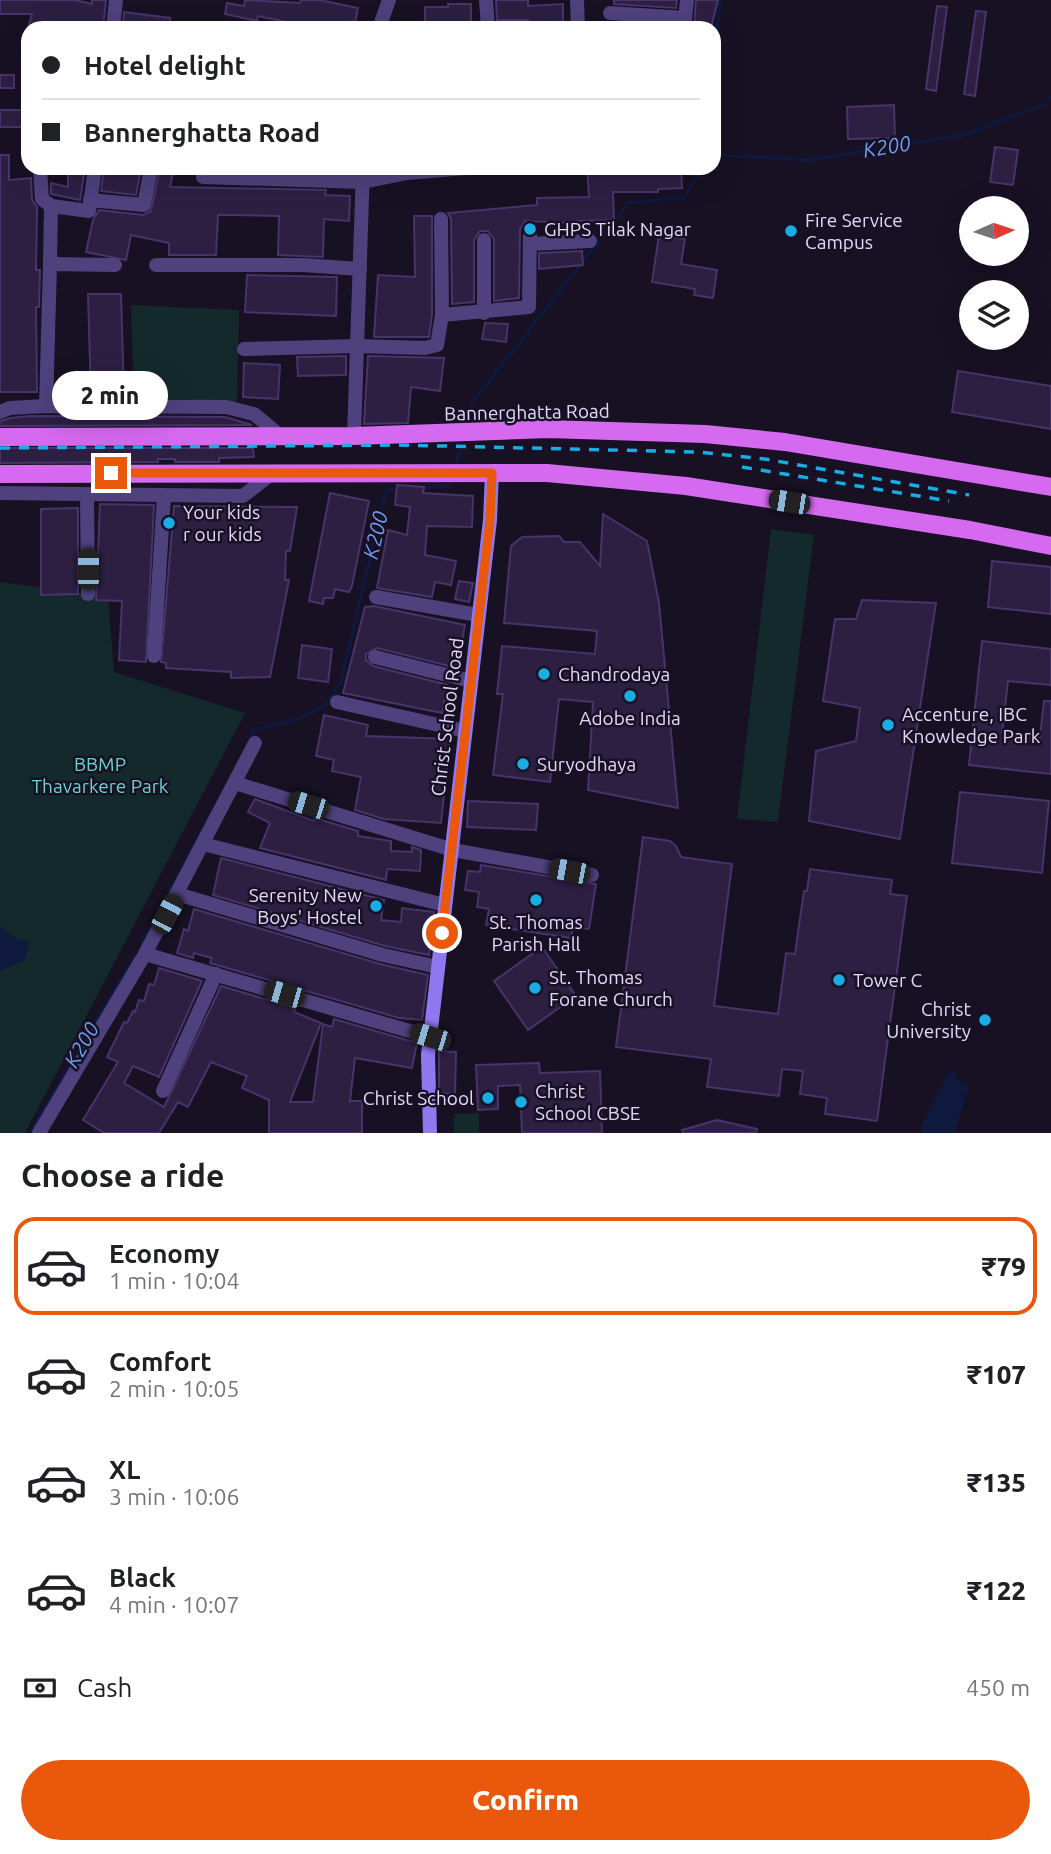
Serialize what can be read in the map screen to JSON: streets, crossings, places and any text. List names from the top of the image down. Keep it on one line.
{"streets":{"main road":["Bannerghatta Road"],"street":["Christ School Road"]},"water":["K200"],"parks":["BBMP Thavarkere Park"],"places":["GHPS Tilak Nagar","Fire Service Campus","Your kids r our kids","Chandrodaya","Adobe India","Accenture, IBC Knowledge Park","Suryodhaya","St. Thomas Parish Hall","Serenity New Boys' Hostel","Tower C","St. Thomas Forane Church","Christ University","Christ School","Christ School CBSE"],"north":"right","page":{"banner":["Hotel delight","Bannerghatta Road"],"bubble":"2 min","heading":"Choose a ride","list":[{"name":"Economy","note":"1 min · 10:04","value":"₹79"},{"name":"Comfort","note":"2 min · 10:05","value":"₹107"},{"name":"XL","note":"3 min · 10:06","value":"₹135"},{"name":"Black","note":"4 min · 10:07","value":"₹122"}],"pay":["Cash","450 m"],"buttons":"Confirm"}}
